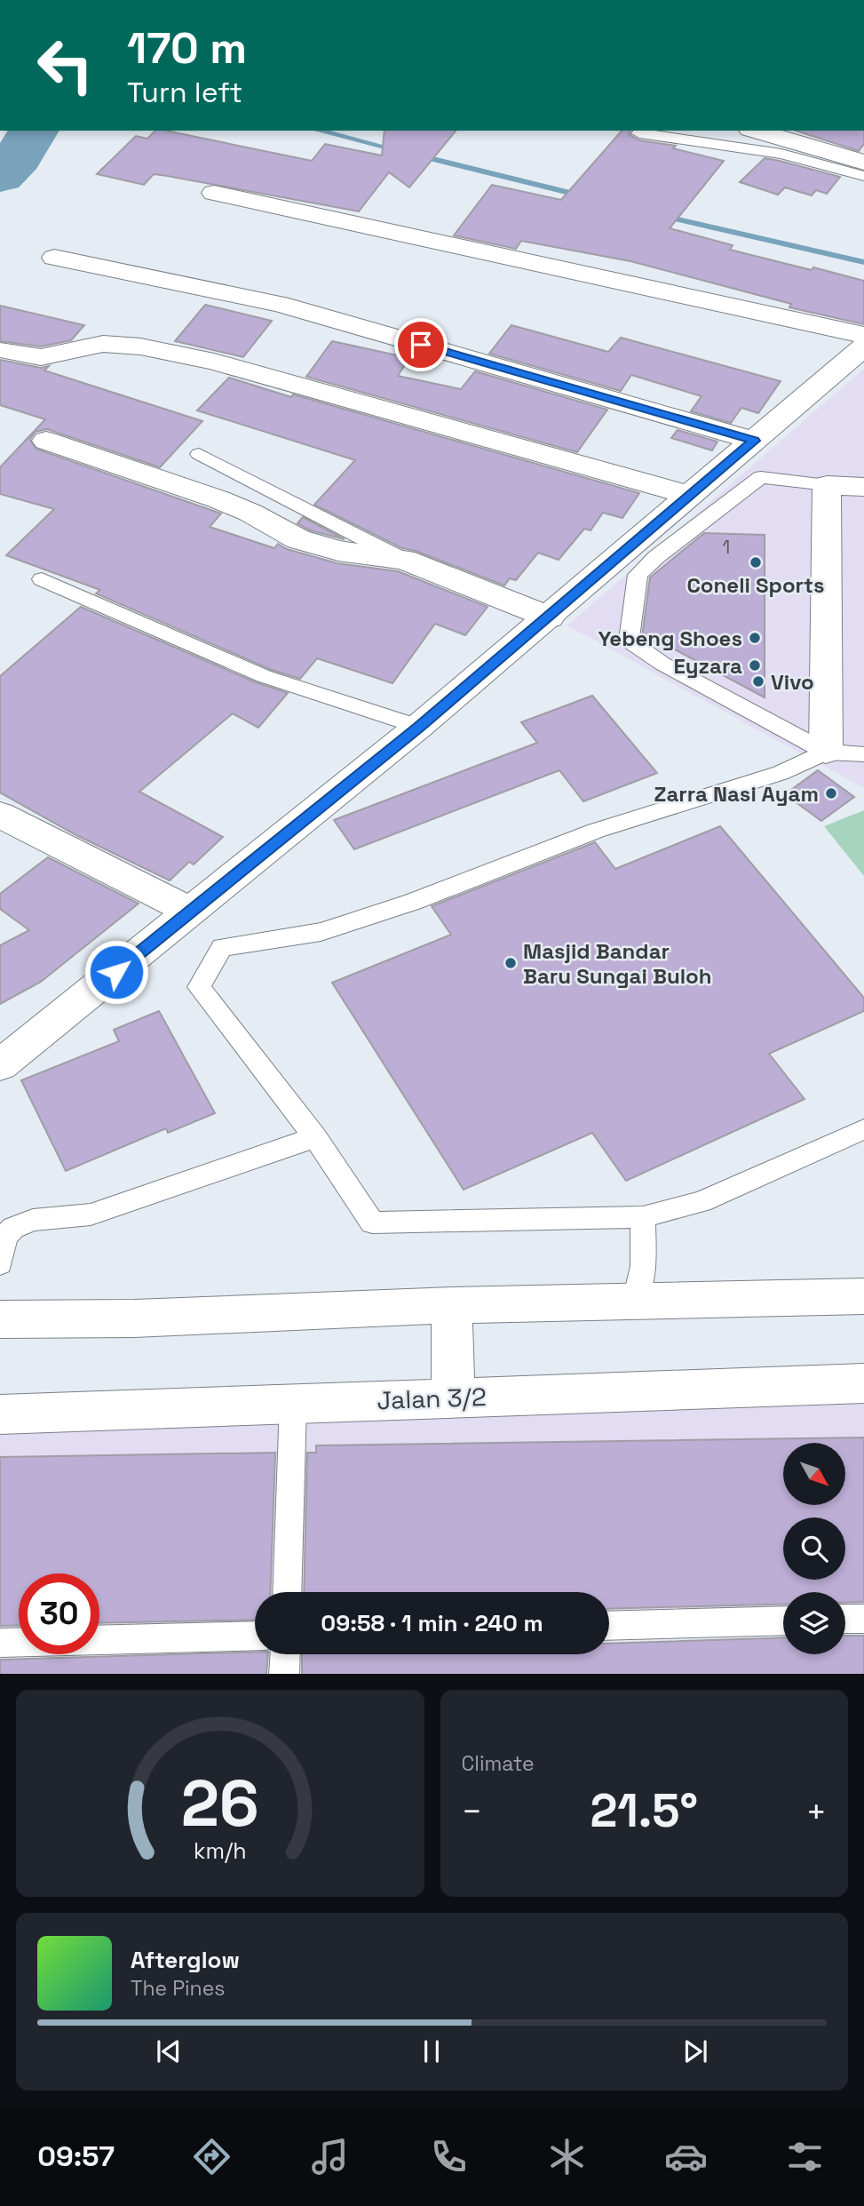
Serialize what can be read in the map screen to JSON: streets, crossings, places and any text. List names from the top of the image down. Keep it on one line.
{"streets":{"street":["Jalan 3/2"]},"places":["Coneli Sports","Yebeng Shoes","Eyzara","Vivo","Zarra Nasi Ayam","Masjid Bandar Baru Sungai Buloh"],"house_numbers":["1"],"north":"bottom right","page":{"turn":["170 m","Turn left"],"limit":"30","trip":"09:58 · 1 min · 240 m","tile":"Climate","heat":["−","21.5°","+"],"song":["Afterglow","The Pines"],"tabs":"09:57","gauge":["26","km/h"]}}
